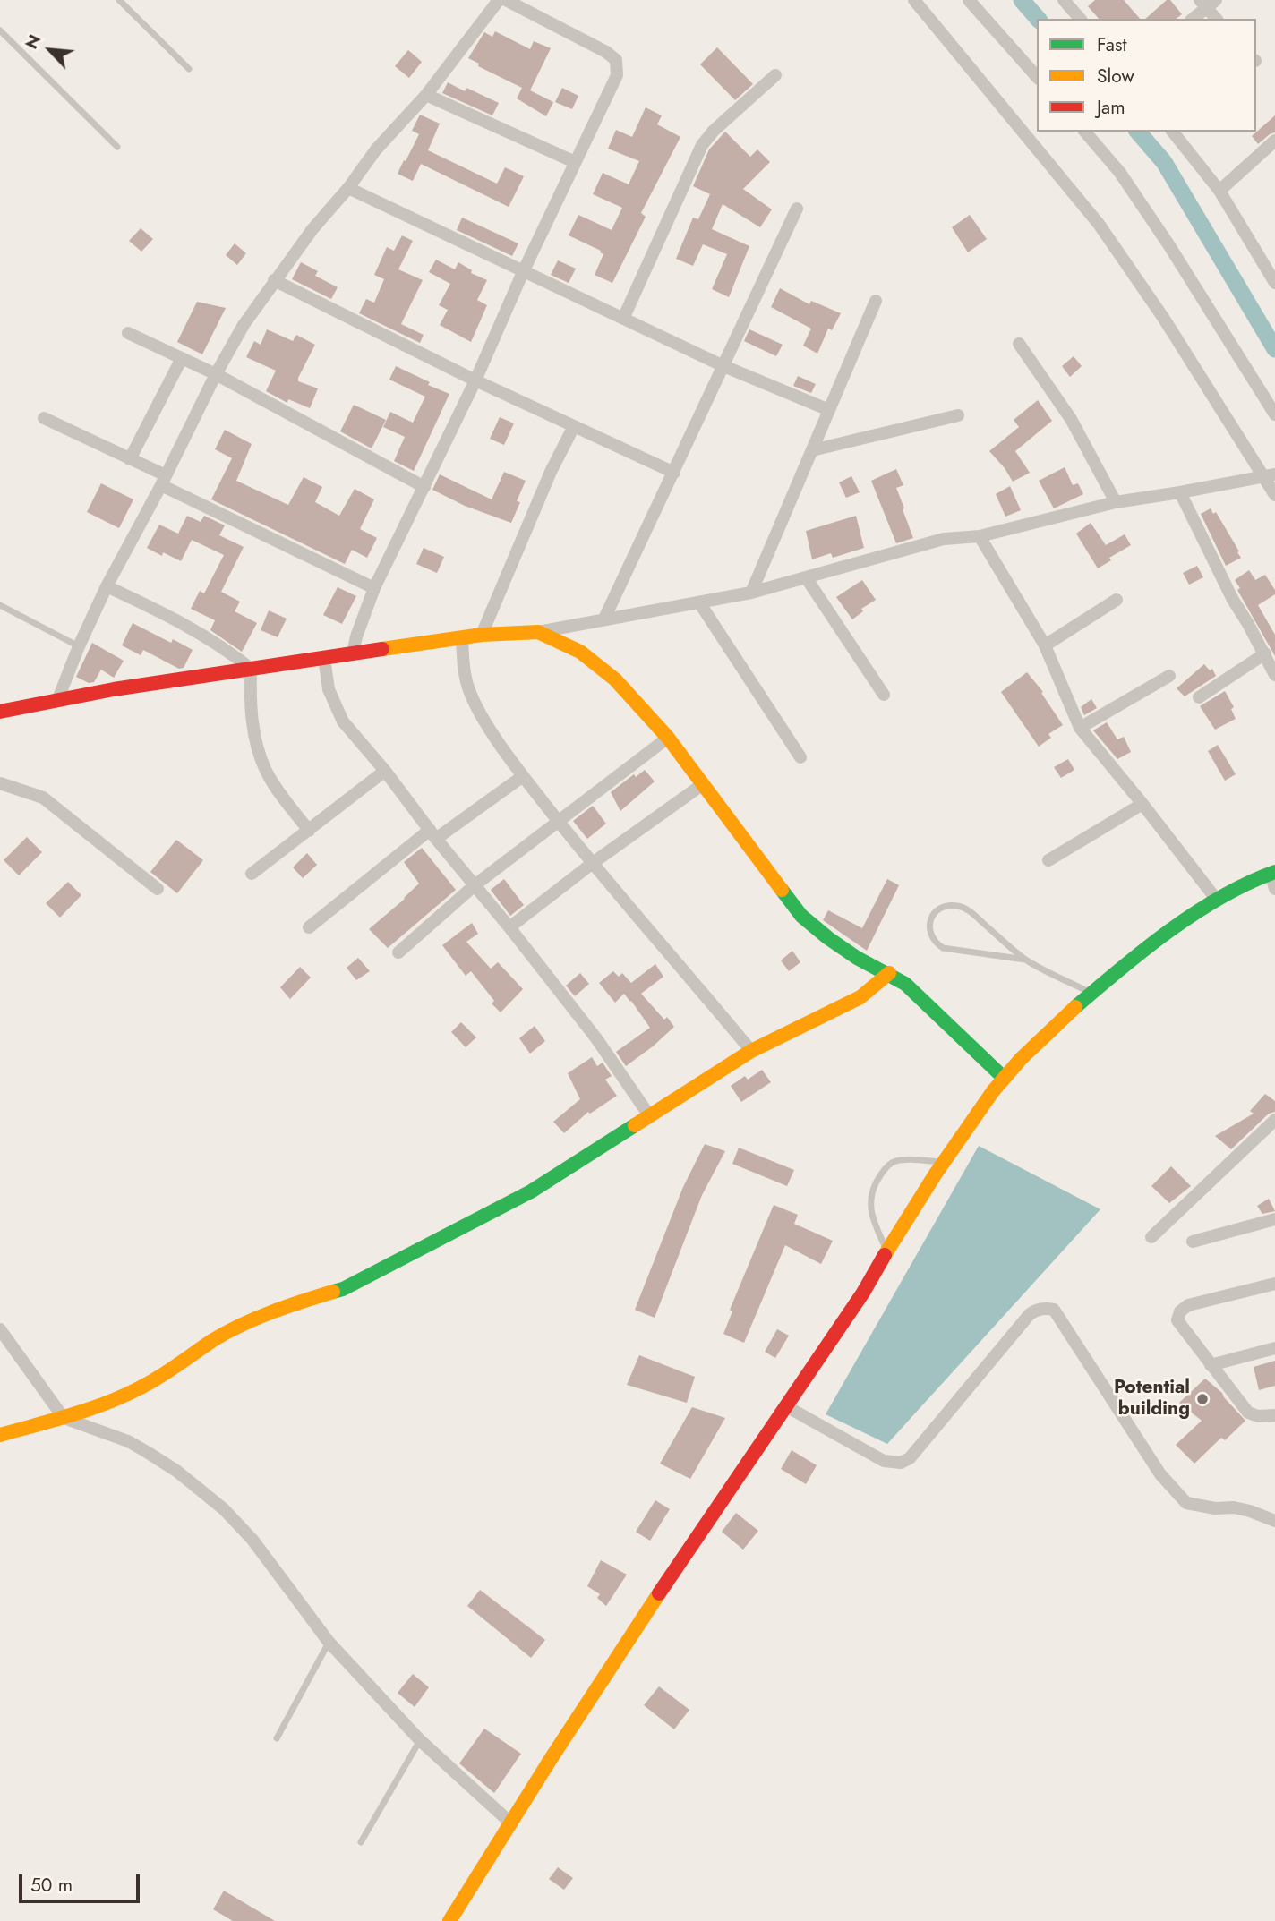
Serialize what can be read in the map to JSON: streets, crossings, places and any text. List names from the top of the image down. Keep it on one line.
{"places":["Potential building"],"legend":["Fast","Slow","Jam"],"scale_bar":"50 m","north":"top left"}
